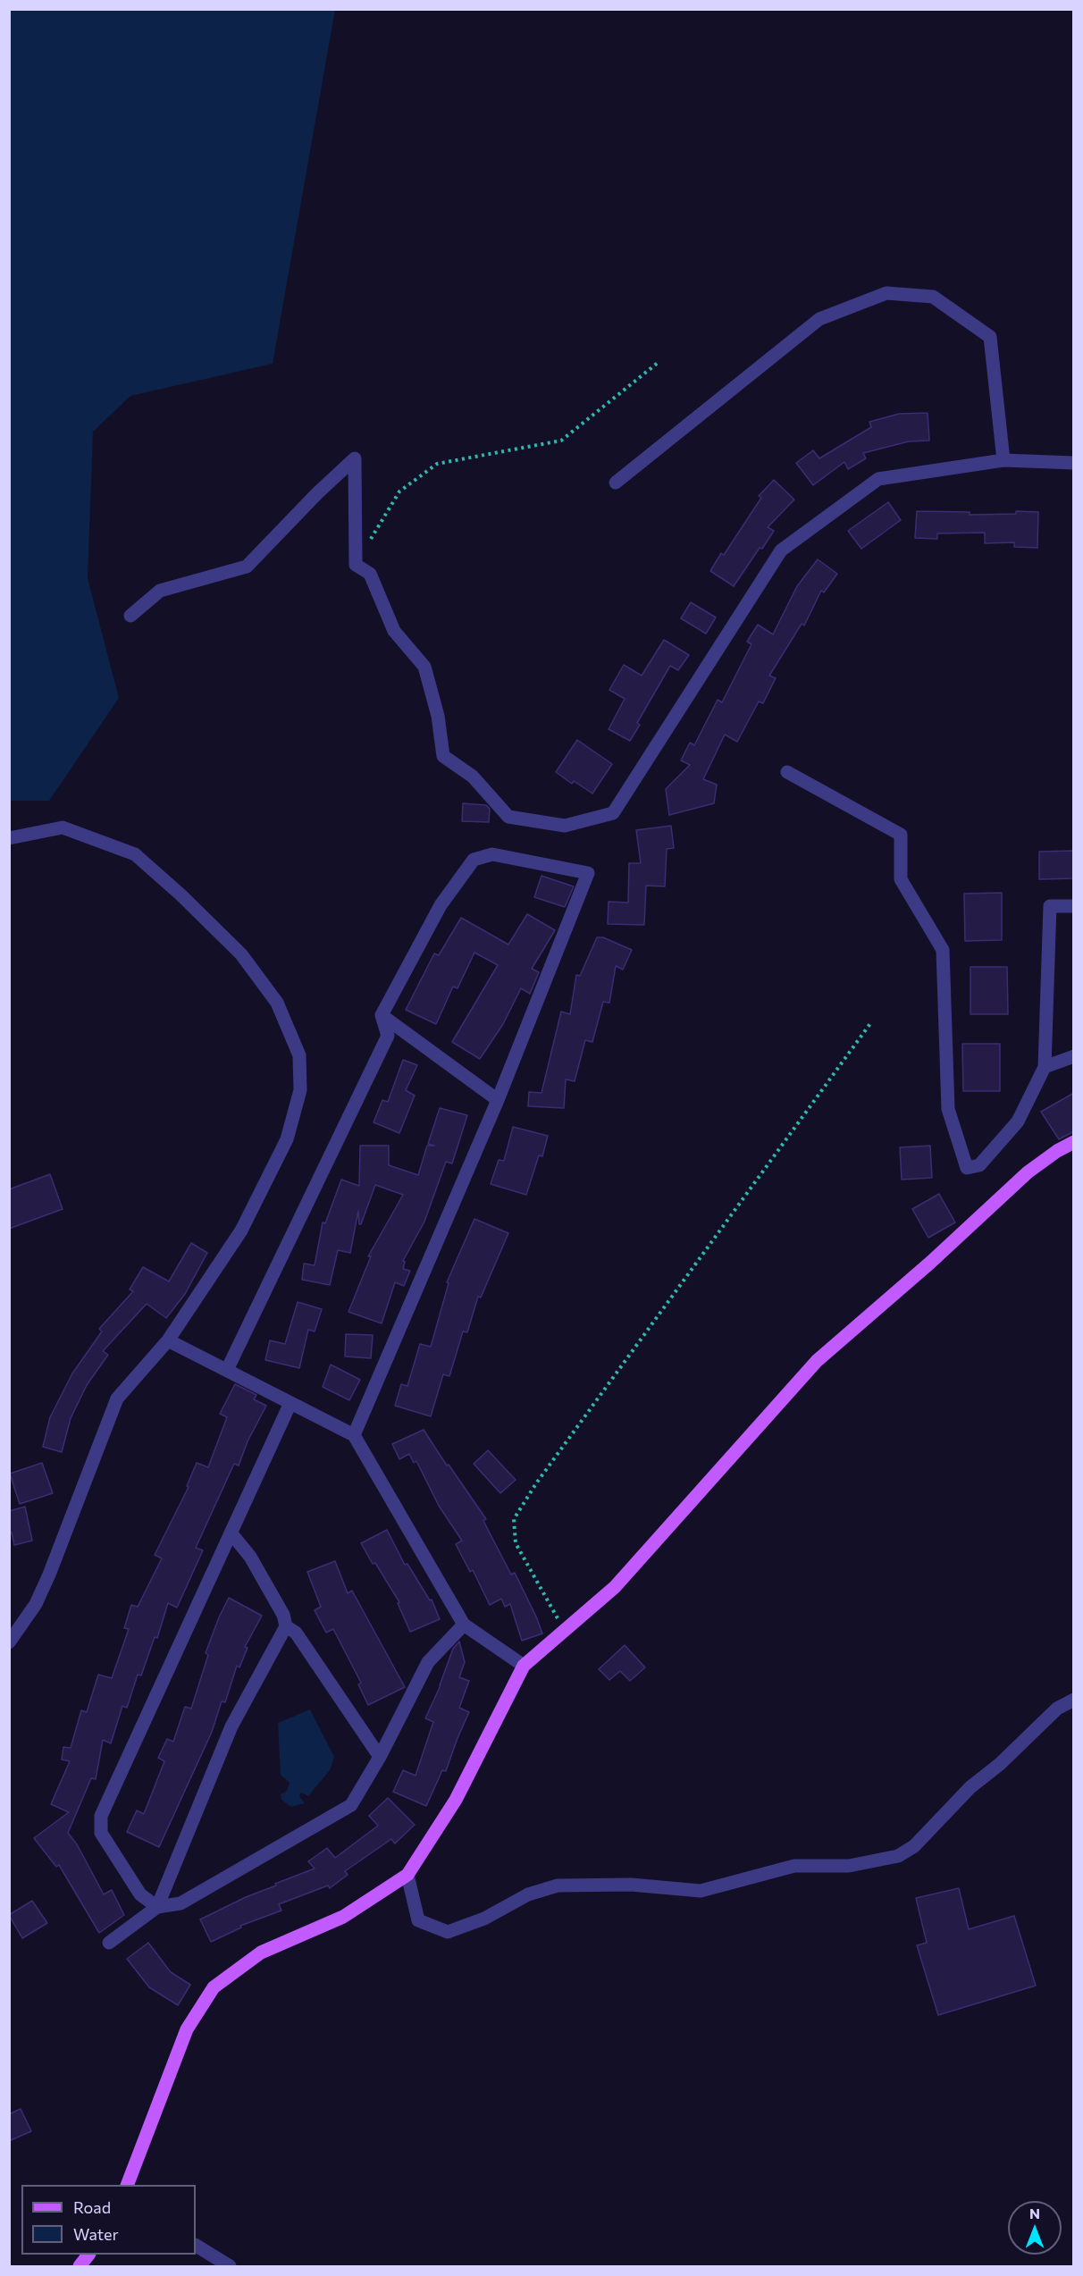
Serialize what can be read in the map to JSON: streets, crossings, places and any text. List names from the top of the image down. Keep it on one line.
{"legend":["Road","Water"],"north":"top"}
